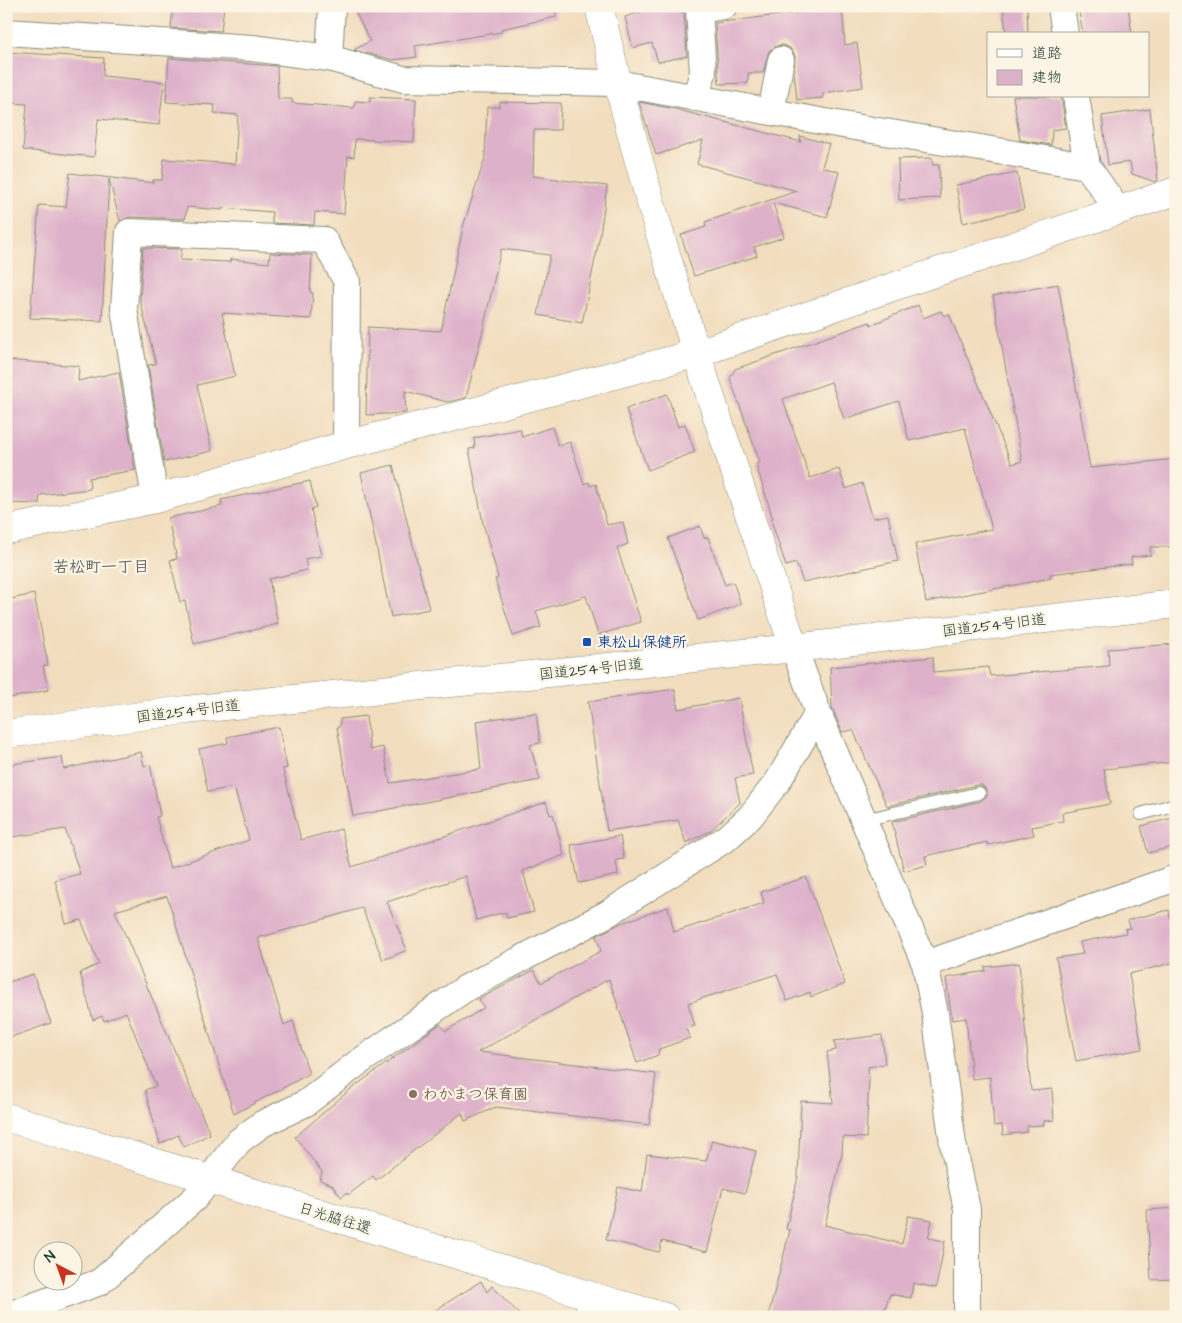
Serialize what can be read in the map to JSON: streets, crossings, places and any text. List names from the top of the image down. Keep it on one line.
{"streets":{"street":["国道254号旧道","日光脇往還"]},"districts":["若松町一丁目"],"places":{"transit":["東松山保健所"],"other":["わかまつ保育園"]},"legend":["道路","建物"],"north":"top left"}
